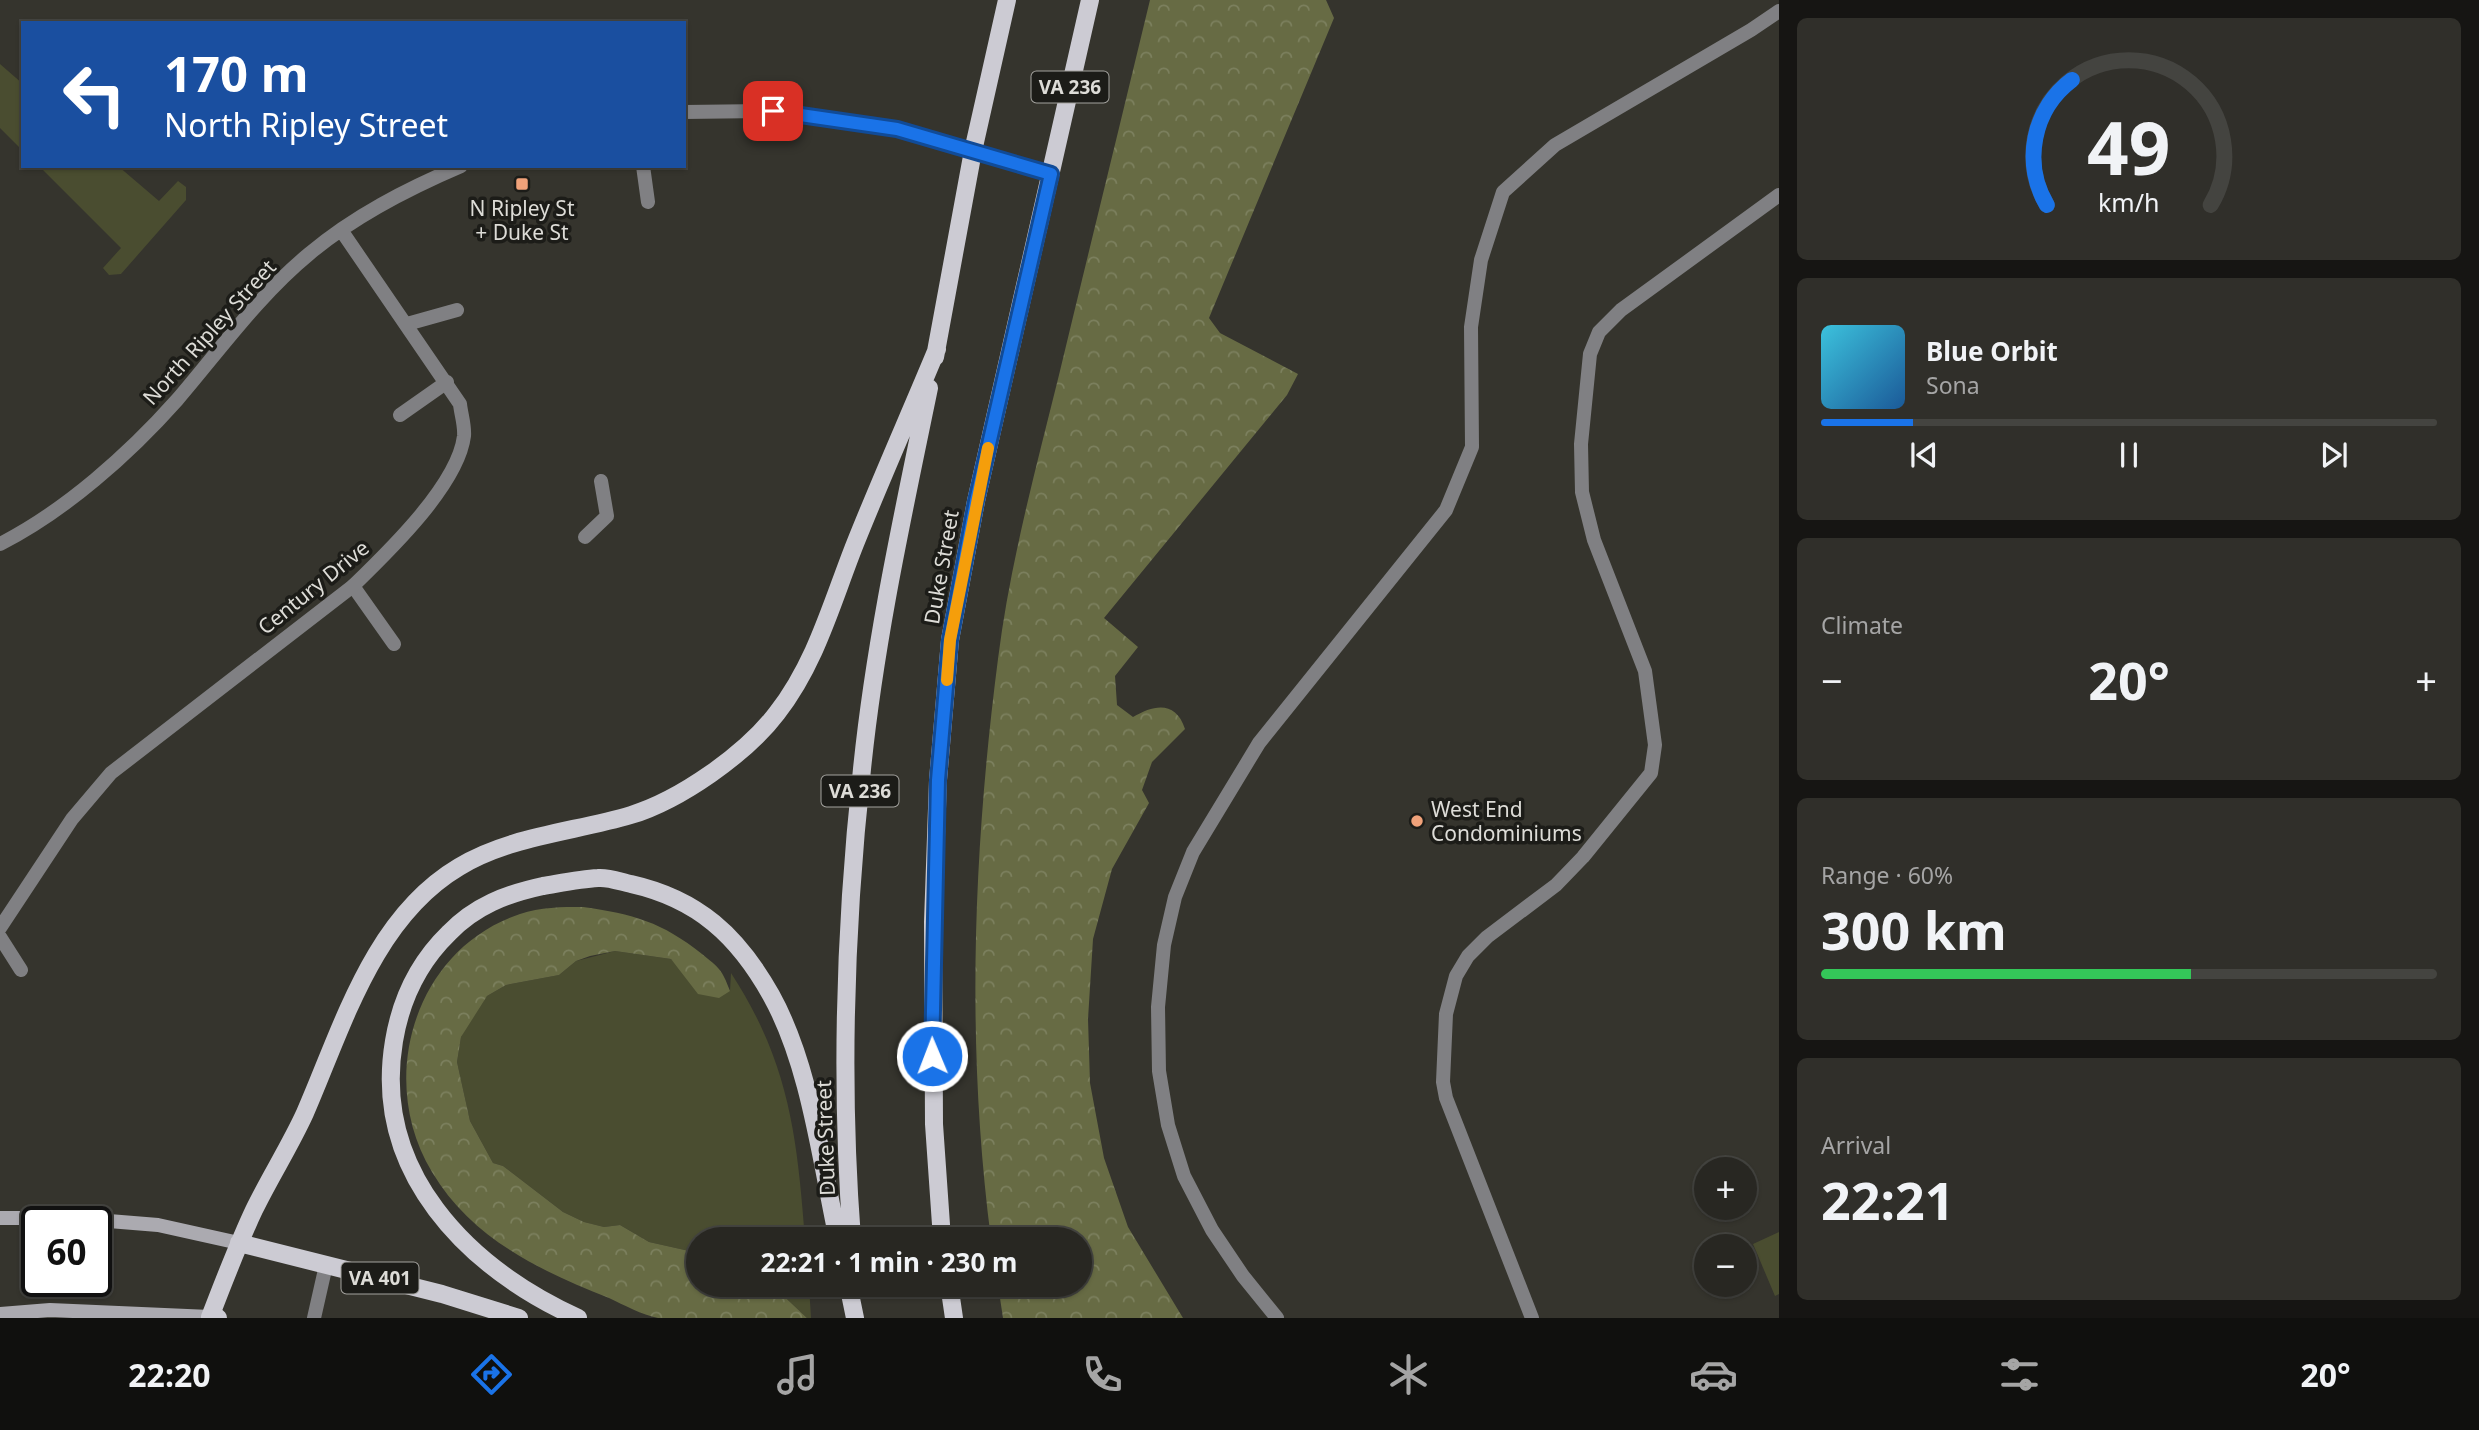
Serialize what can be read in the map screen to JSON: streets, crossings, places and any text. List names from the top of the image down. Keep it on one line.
{"streets":{"main road":["VA 236","Duke Street","VA 401"],"street":["North Ripley Street","Century Drive"]},"crossings":[["North Ripley Street","Century Drive"]],"places":{"transit":["N Ripley St + Duke St"],"other":["West End Condominiums"]},"page":{"turn":["170 m","North Ripley Street"],"song":["Blue Orbit","Sona"],"tile":["Climate",["Range · 60%","300 km"],["Arrival","22:21"]],"heat":["−","20°","+"],"map_buttons":["+","−"],"limit":"60","trip":"22:21 · 1 min · 230 m","tabs":["22:20","20°"],"gauge":["49","km/h"]}}
